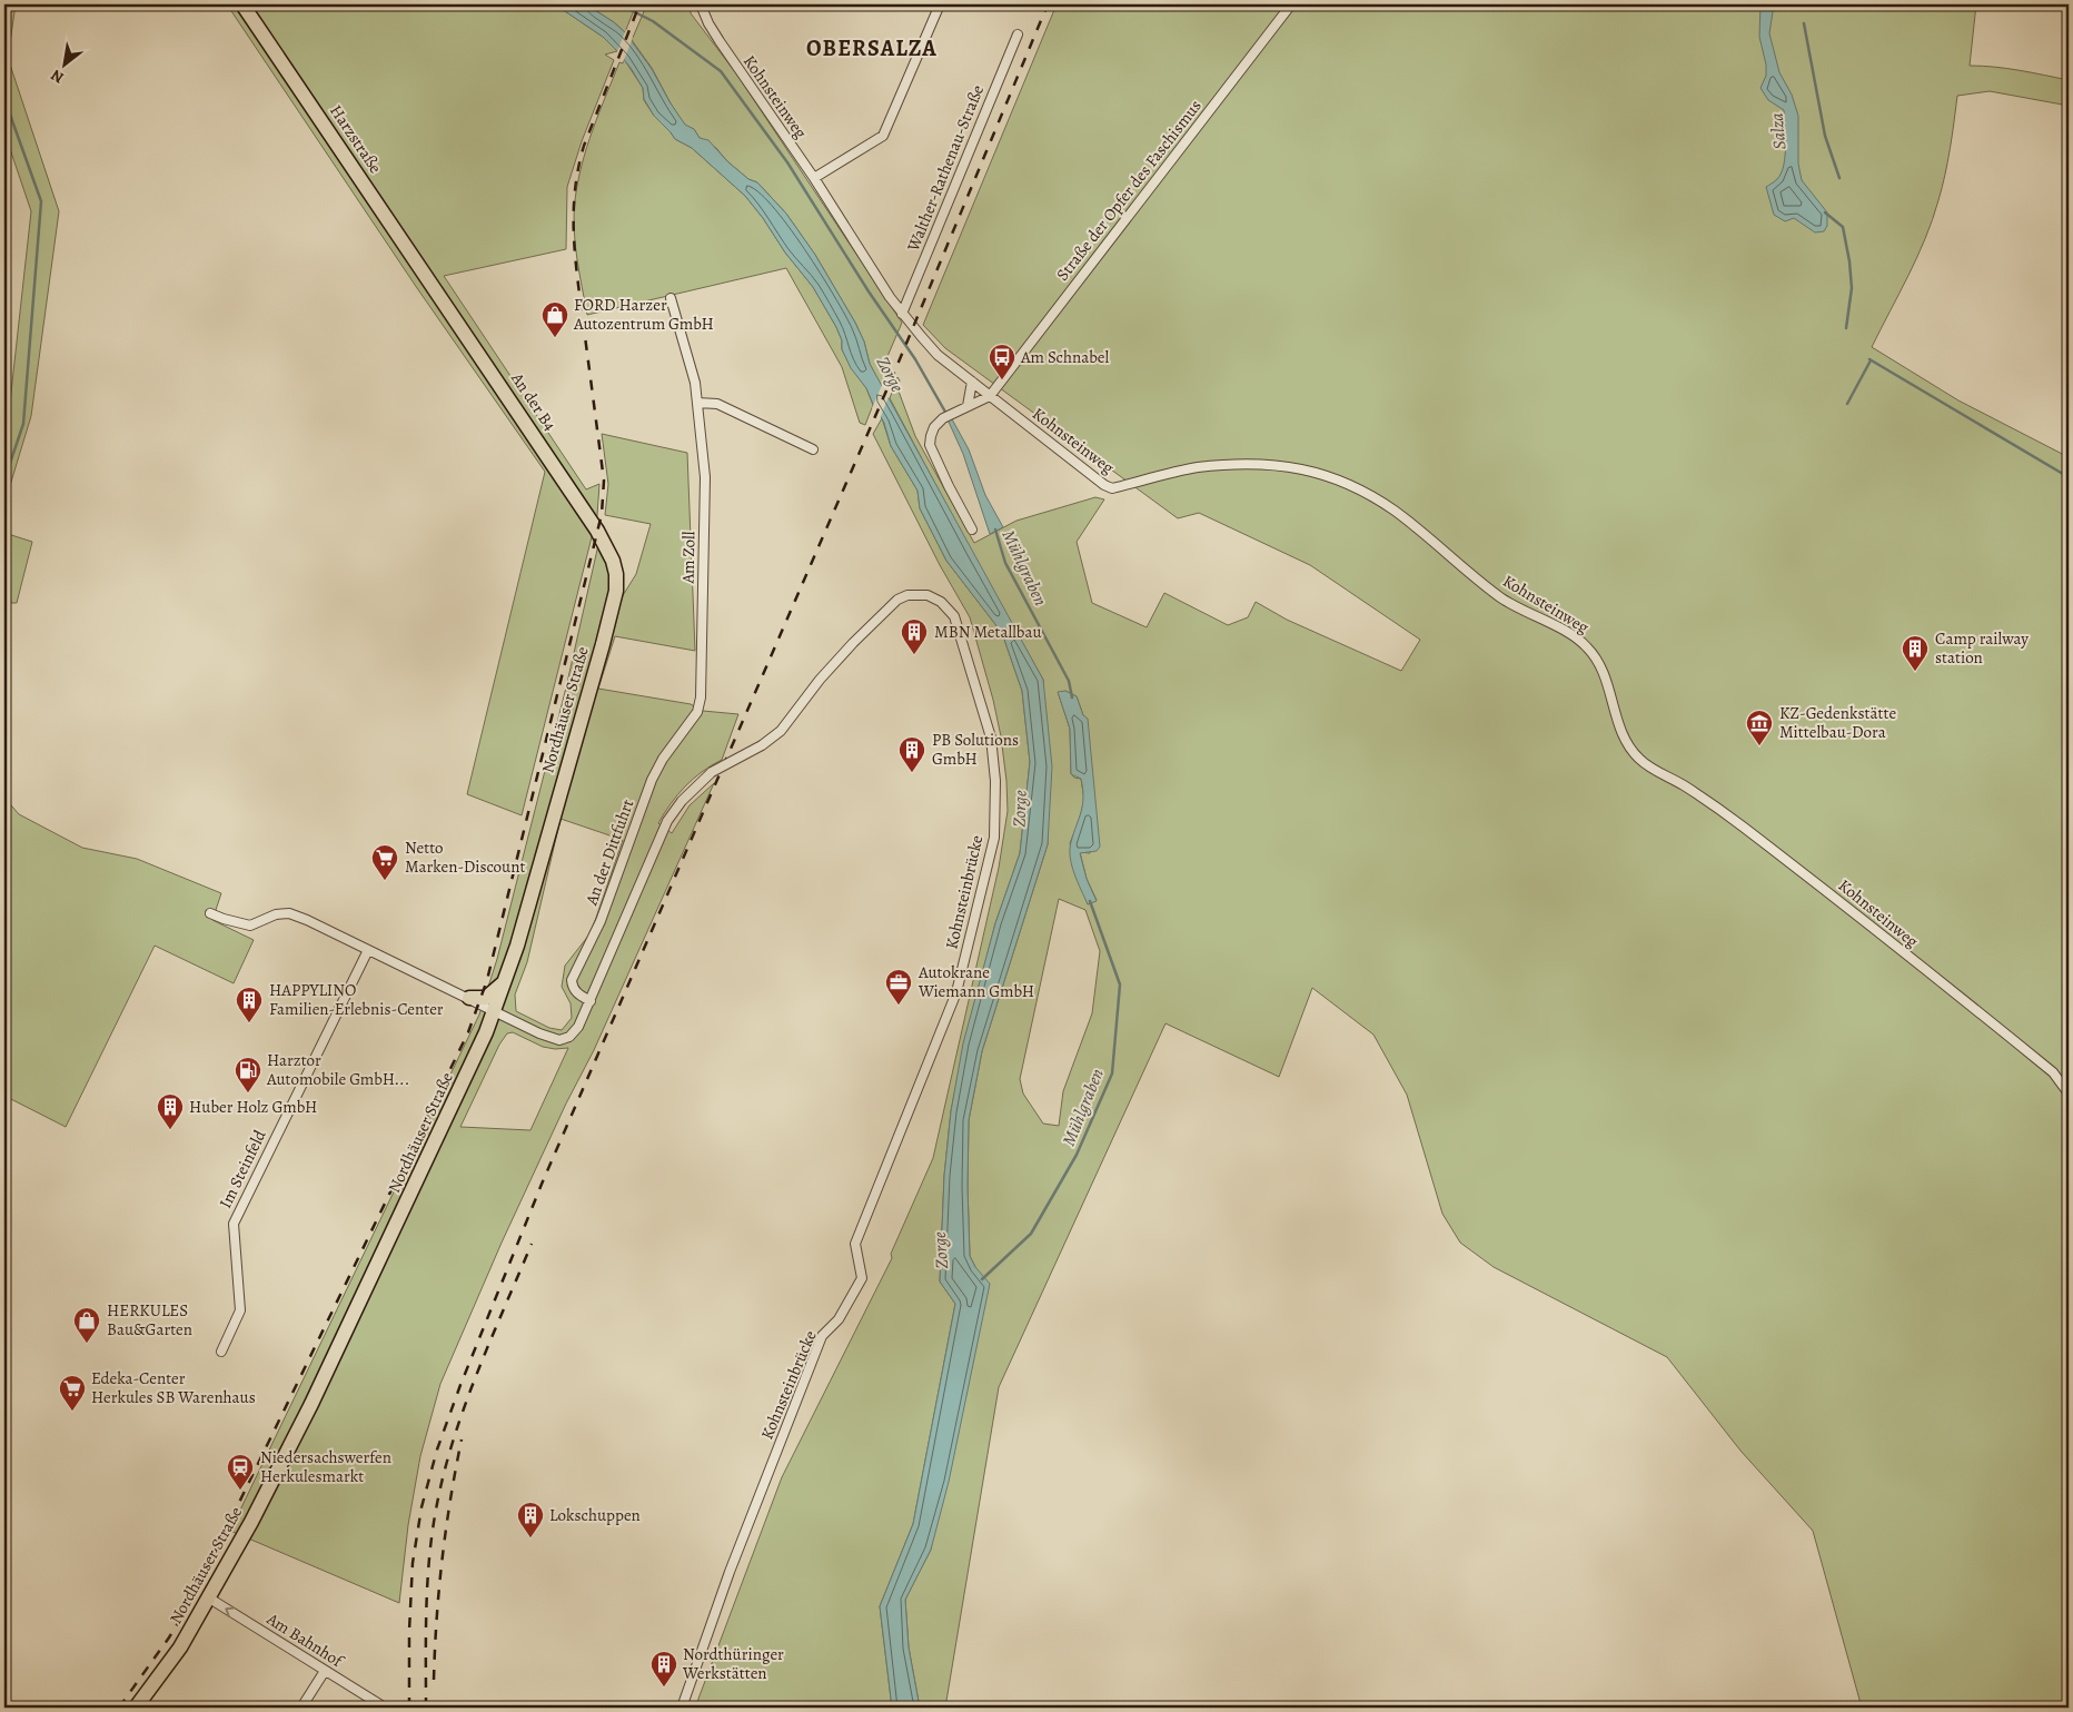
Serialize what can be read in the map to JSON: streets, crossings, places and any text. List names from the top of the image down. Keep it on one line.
{"streets":{"main road":["Harzstraße","An der B4","Nordhäuser Straße"],"street":["Kohnsteinweg","Walther-Rathenau-Straße","Straße der Opfer des Faschismus","Am Zoll","An der Dittfuhrt","Kohnsteinbrücke","Im Steinfeld","Am Bahnhof"]},"crossings":[["Kohnsteinweg","Walther-Rathenau-Straße"],["Kohnsteinweg","Straße der Opfer des Faschismus"],["Harzstraße","An der B4"],["An der B4","Nordhäuser Straße"],["Am Zoll","An der Dittfuhrt"],["Nordhäuser Straße","Kohnsteinbrücke"],["Nordhäuser Straße","Am Bahnhof"],["An der Dittfuhrt","Kohnsteinbrücke"]],"one_way":["Am Bahnhof"],"districts":["OBERSALZA"],"water":["Salza","Zorge","Mühlgraben"],"places":{"shop":["FORD Harzer Autozentrum GmbH","HERKULES Bau&Garten"],"bus stop":["Am Schnabel"],"building":["MBN Metallbau","Camp railway station","PB Solutions GmbH","HAPPYLINO Familien-Erlebnis-Center","Huber Holz GmbH","Lokschuppen","Nordthüringer Werkstätten"],"museum":["KZ-Gedenkstätte Mittelbau-Dora"],"supermarket":["Netto Marken-Discount","Edeka-Center Herkules SB Warenhaus"],"office":["Autokrane Wiemann GmbH"],"fuel station":["Harztor Automobile GmbH..."],"station":["Niedersachswerfen Herkulesmarkt"]},"north":"bottom left"}
